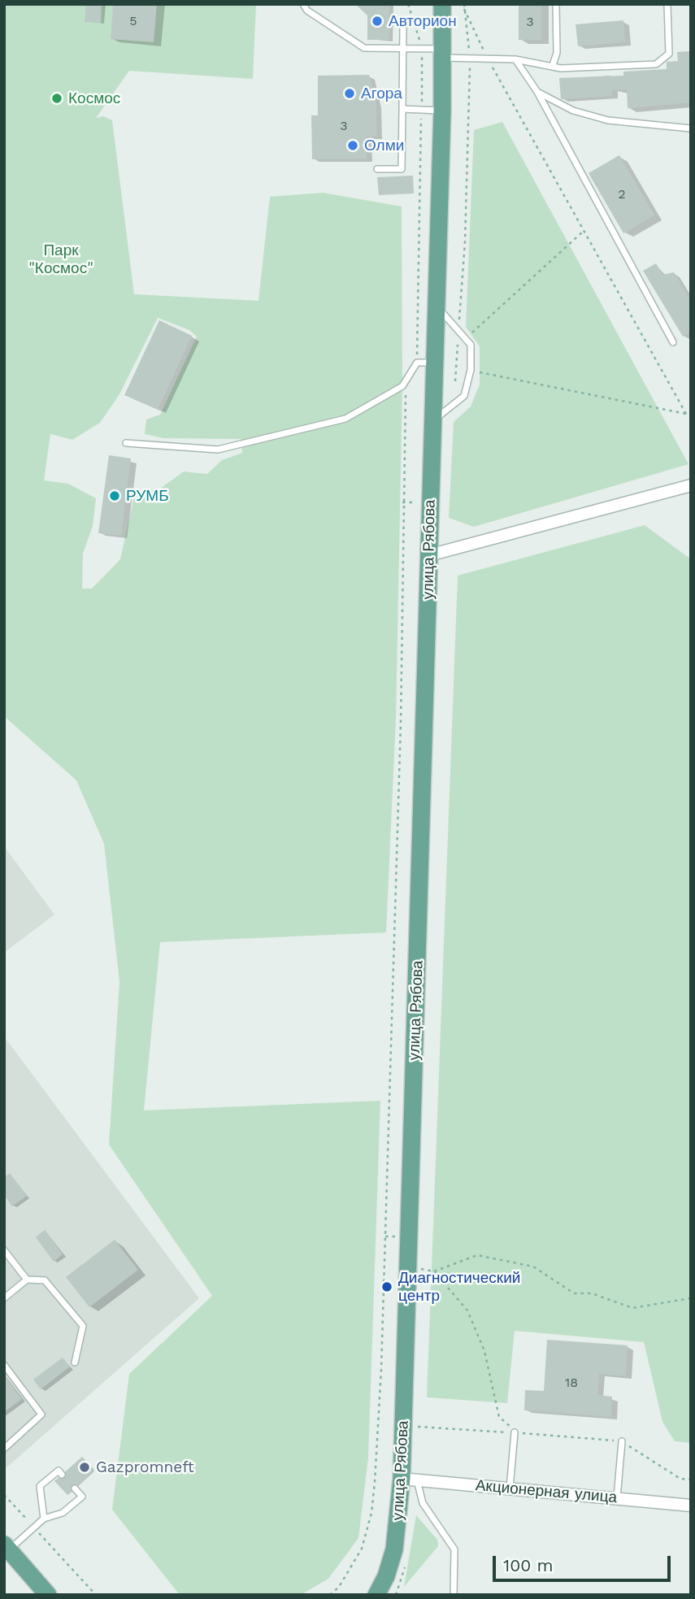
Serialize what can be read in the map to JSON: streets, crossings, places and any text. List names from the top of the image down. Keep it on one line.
{"streets":{"main road":["улица Рябова"],"street":["Акционерная улица"]},"crossings":[["улица Рябова","Акционерная улица"]],"parks":["Парк \"Космос\""],"places":["Авторион","Агора","Космос","Олми","РУМБ","Диагностический центр","Gazpromneft"],"house_numbers":["5","3","3","2","18"],"scale_bar":"100 m"}
